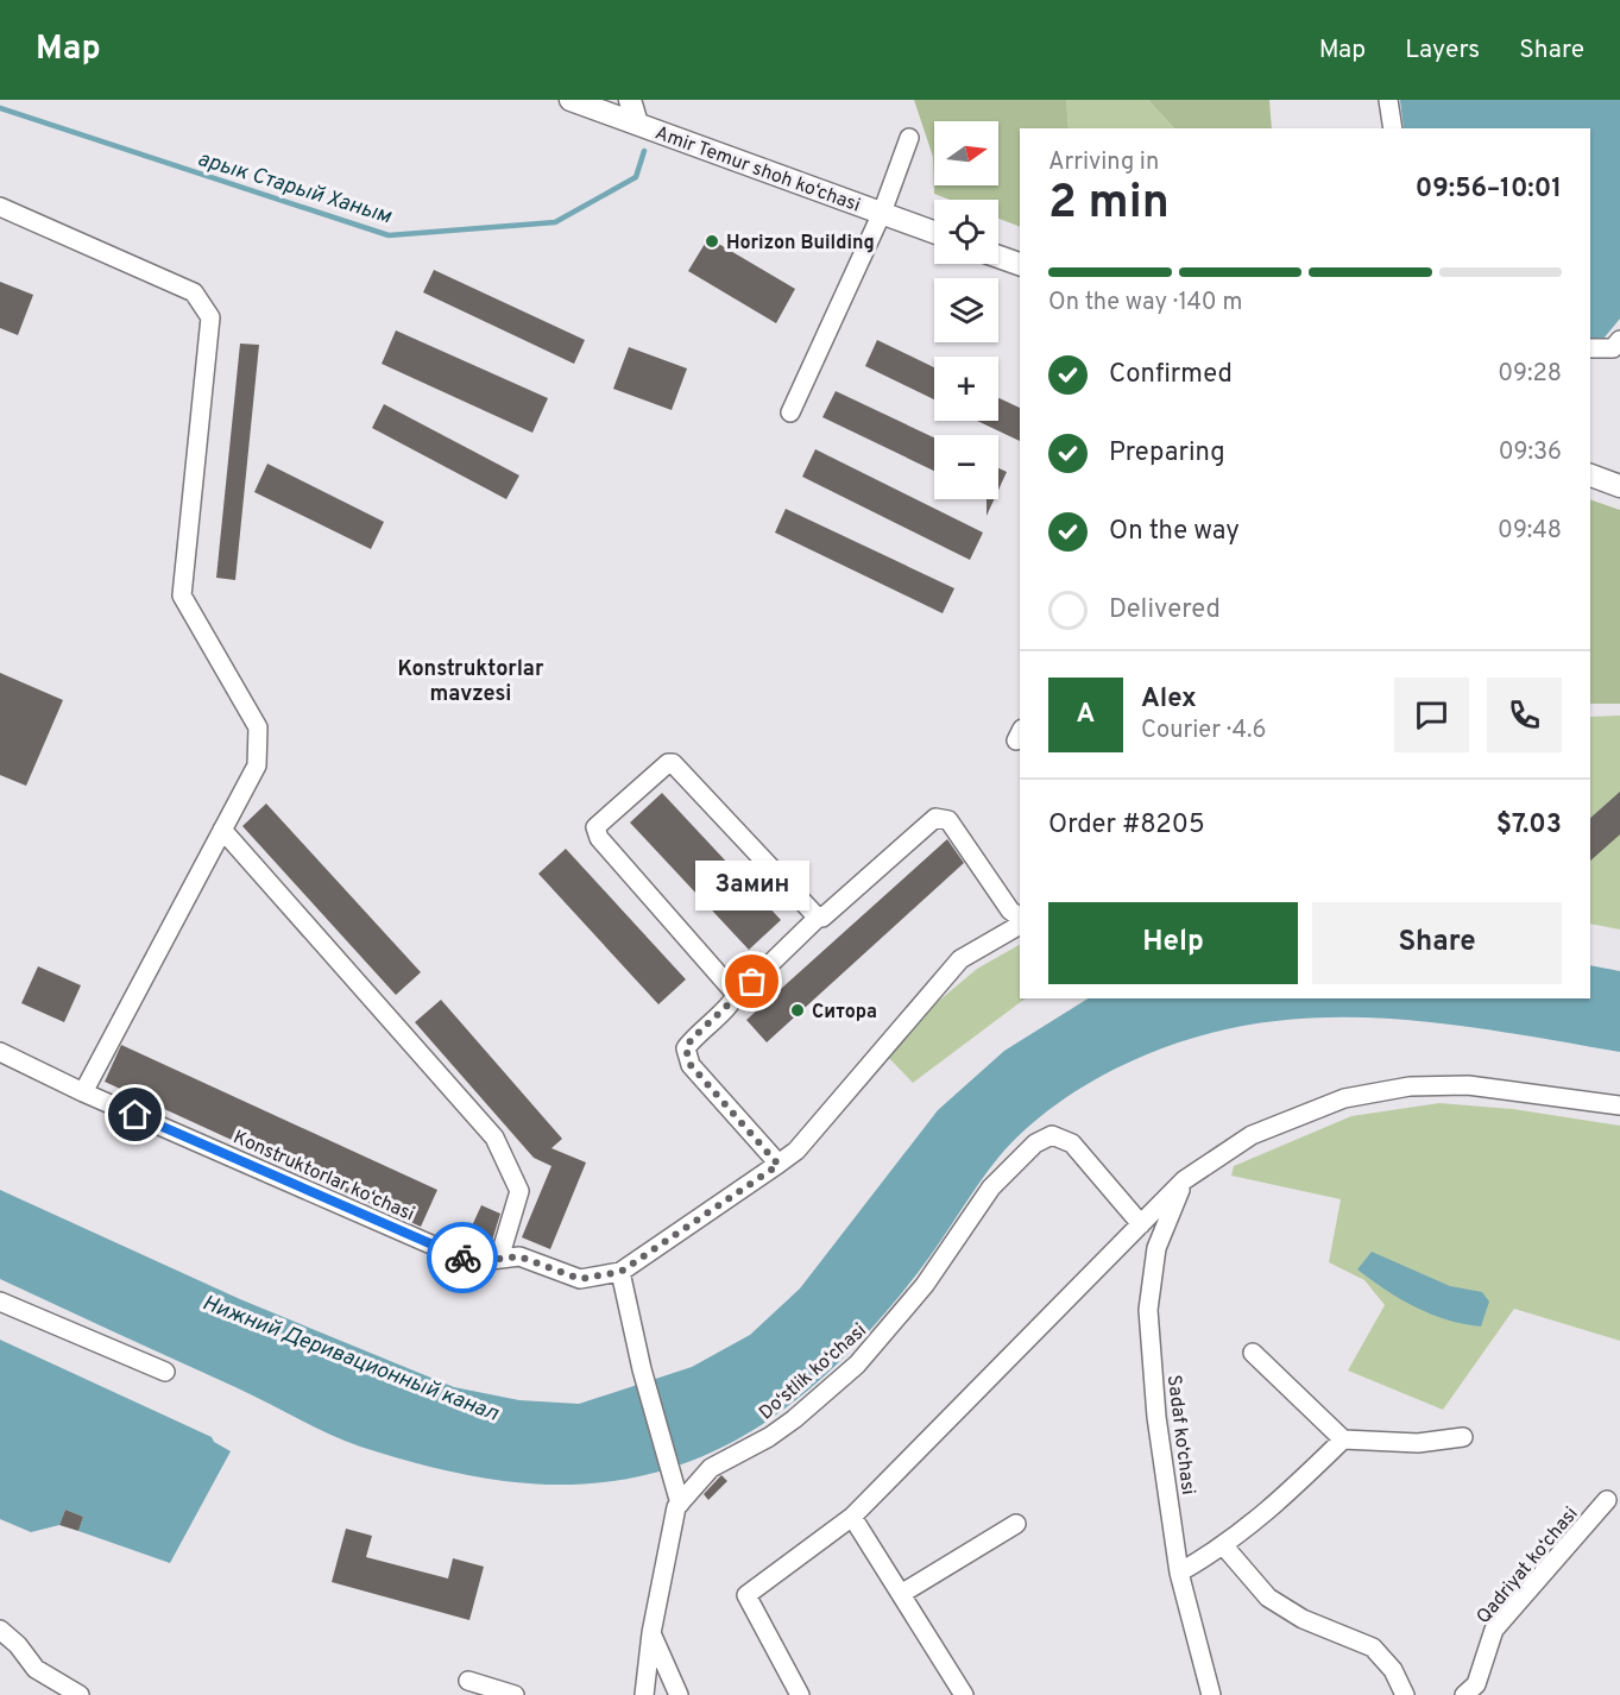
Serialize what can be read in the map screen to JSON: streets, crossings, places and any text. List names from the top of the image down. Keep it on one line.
{"streets":{"main road":["Amir Temur shoh ko‘chasi"],"street":["Konstruktorlar ko‘chasi","Do‘stlik ko‘chasi","Sadaf ko‘chasi","Qadriyat ko‘chasi"]},"districts":["Konstruktorlar mavzesi"],"water":["арык Старый Ханым","Нижний Деривационный канал"],"places":["Horizon Building","Замин","Ситора"],"north":"right","page":{"header":"Map","nav":["Map","Layers","Share"],"map_buttons":["+","−"],"heading":["2 min","Arriving in","09:56–10:01"],"panel":["Alex","Courier · 4.6","Order #8205","$7.03"],"bar":"On the way · 140 m","list":[["Confirmed","09:28"],["Preparing","09:36"],["On the way","09:48"],"Delivered"],"round":"A","bubble":"Замин","buttons":["Help","Share"]}}
